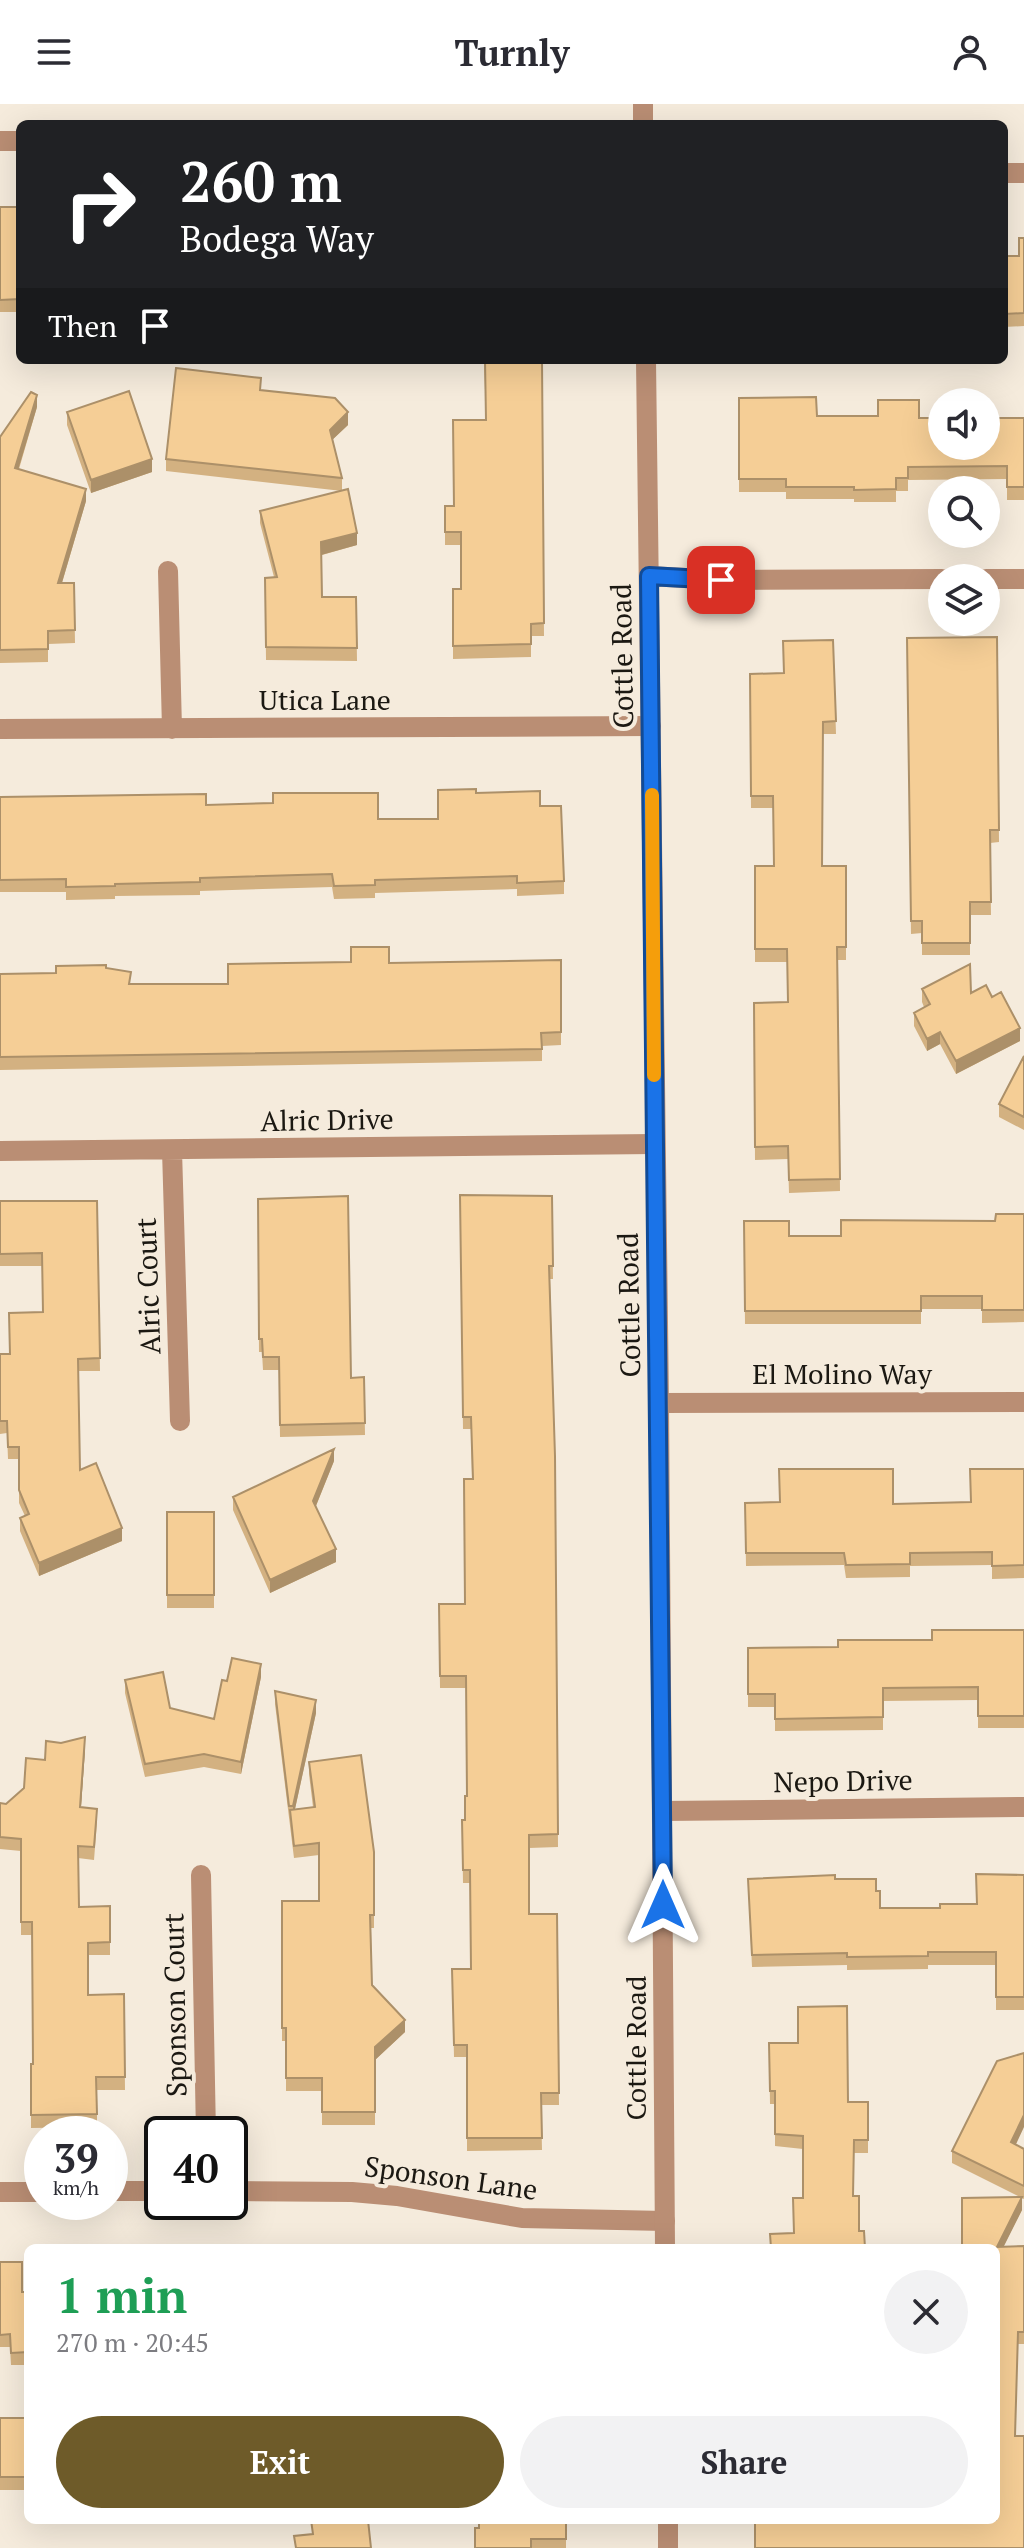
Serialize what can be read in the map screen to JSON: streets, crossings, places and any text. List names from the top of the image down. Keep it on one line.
{"streets":{"street":["Cottle Road","Utica Lane","Alric Drive","Alric Court","El Molino Way","Nepo Drive","Sponson Court","Sponson Lane"]},"crossings":[["Cottle Road","Utica Lane"],["Cottle Road","Alric Drive"],["Cottle Road","El Molino Way"],["Cottle Road","Nepo Drive"],["Cottle Road","Sponson Lane"],["Alric Drive","Alric Court"]],"page":{"header":"Turnly","turn":["260 m","Bodega Way"],"then":"Then","speed":"39 km/h","limit":"40","heading":["1 min","270 m · 20:45"],"buttons":["Exit","Share"]}}
